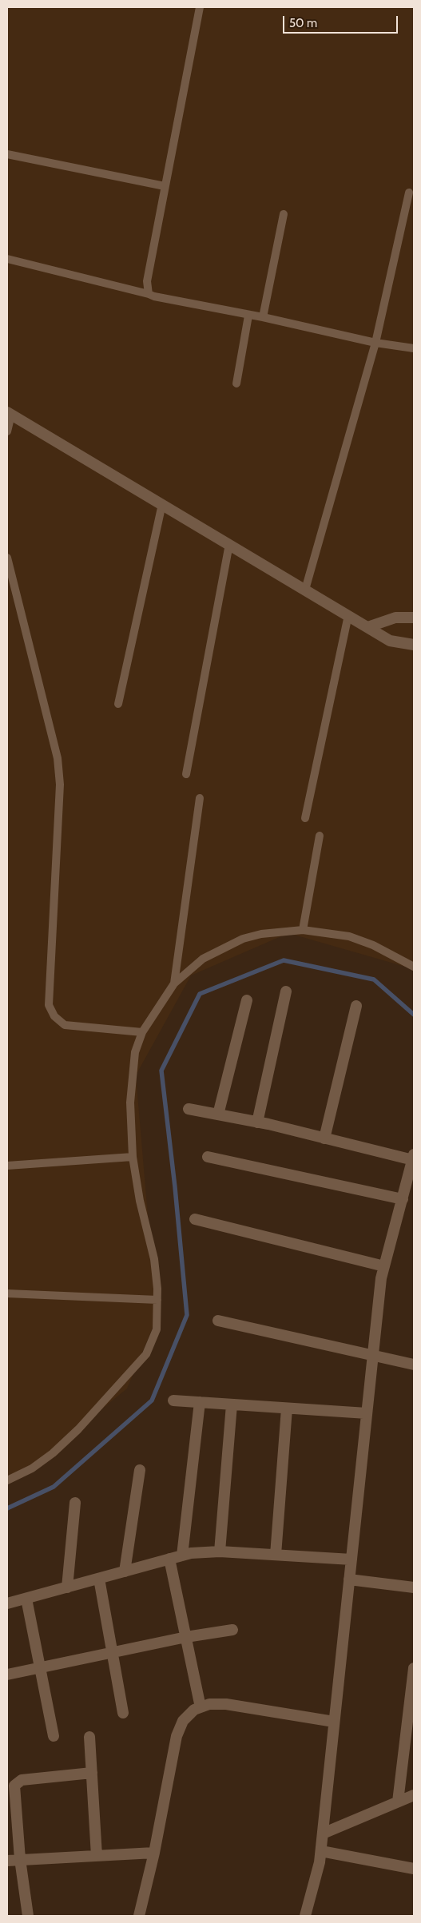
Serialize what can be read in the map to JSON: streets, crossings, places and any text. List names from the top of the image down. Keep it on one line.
{"scale_bar":"50 m"}
